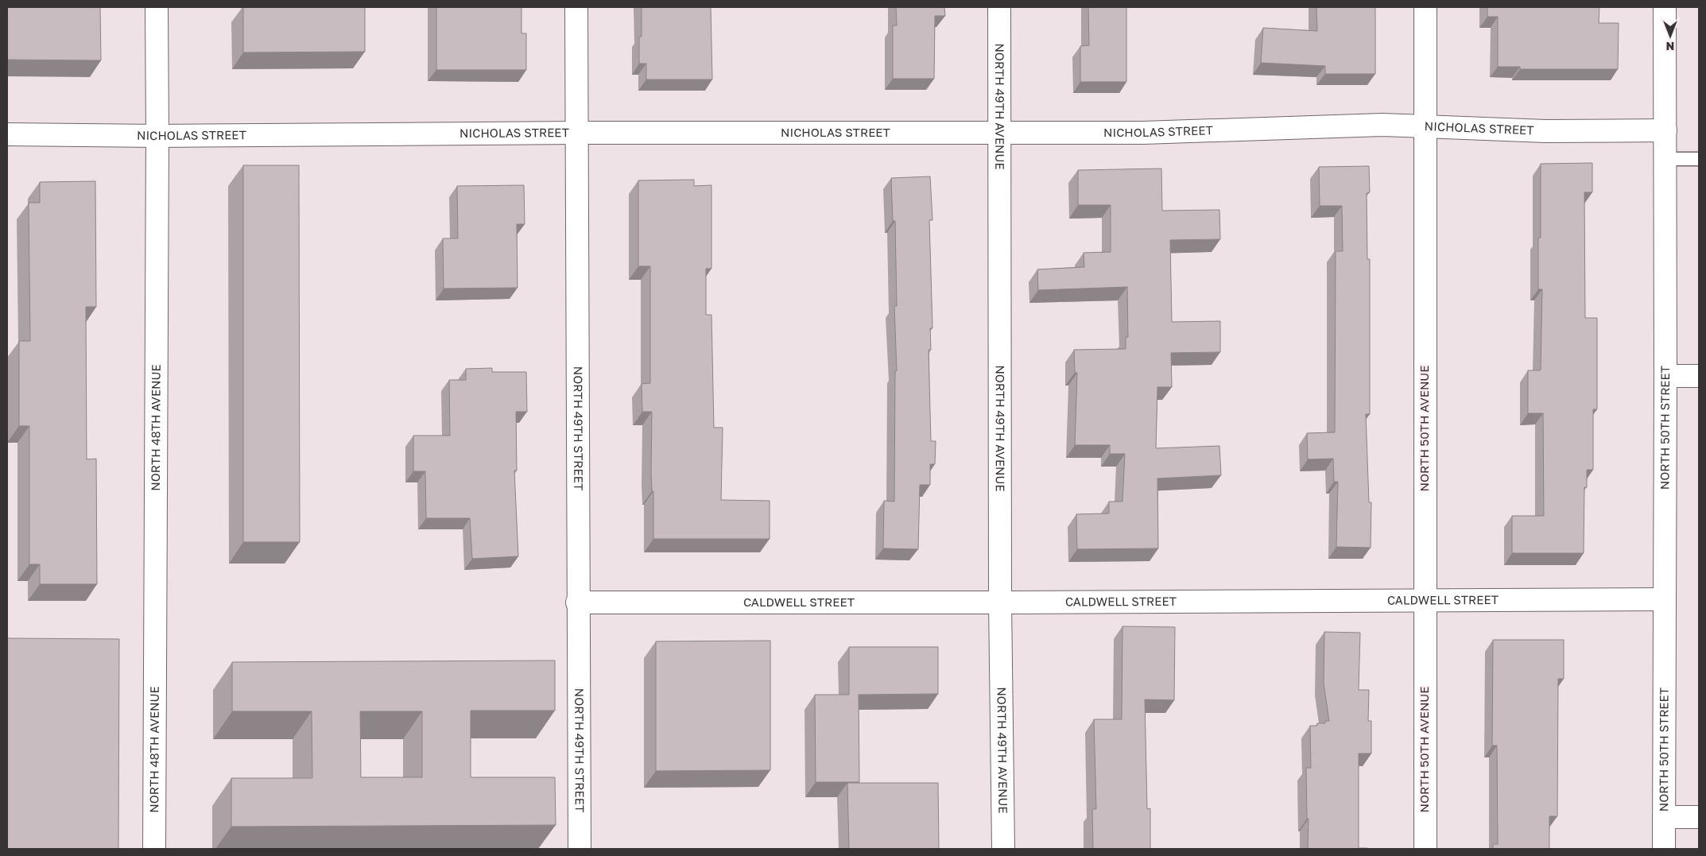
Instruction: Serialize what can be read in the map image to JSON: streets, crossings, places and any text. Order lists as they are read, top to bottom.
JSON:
{
  "streets": {
    "street": [
      "NORTH 49TH AVENUE",
      "NICHOLAS STREET",
      "NORTH 48TH AVENUE",
      "NORTH 49TH STREET",
      "NORTH 50TH AVENUE",
      "NORTH 50TH STREET",
      "CALDWELL STREET"
    ]
  },
  "crossings": [
    ["NORTH 49TH AVENUE", "NICHOLAS STREET"],
    ["NORTH 49TH AVENUE", "CALDWELL STREET"],
    ["NICHOLAS STREET", "NORTH 48TH AVENUE"],
    ["NICHOLAS STREET", "NORTH 49TH STREET"],
    ["NICHOLAS STREET", "NORTH 50TH AVENUE"],
    ["NICHOLAS STREET", "NORTH 50TH STREET"],
    ["NORTH 49TH STREET", "CALDWELL STREET"],
    ["NORTH 50TH AVENUE", "CALDWELL STREET"],
    ["NORTH 50TH STREET", "CALDWELL STREET"]
  ],
  "north": "bottom"
}
